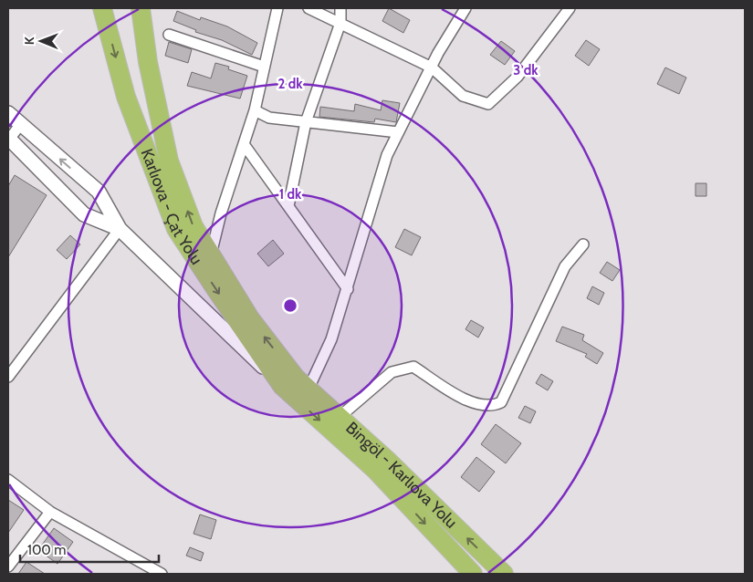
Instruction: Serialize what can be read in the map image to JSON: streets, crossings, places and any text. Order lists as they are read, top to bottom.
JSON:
{
  "streets": {
    "highway": ["Karlıova - Çat Yolu", "Bingöl - Karlıova Yolu"]
  },
  "crossings": [
    ["Karlıova - Çat Yolu", "Bingöl - Karlıova Yolu"]
  ],
  "scale_bar": "100 m",
  "north": "left",
  "rings": ["3 dk", "2 dk", "1 dk"]
}
